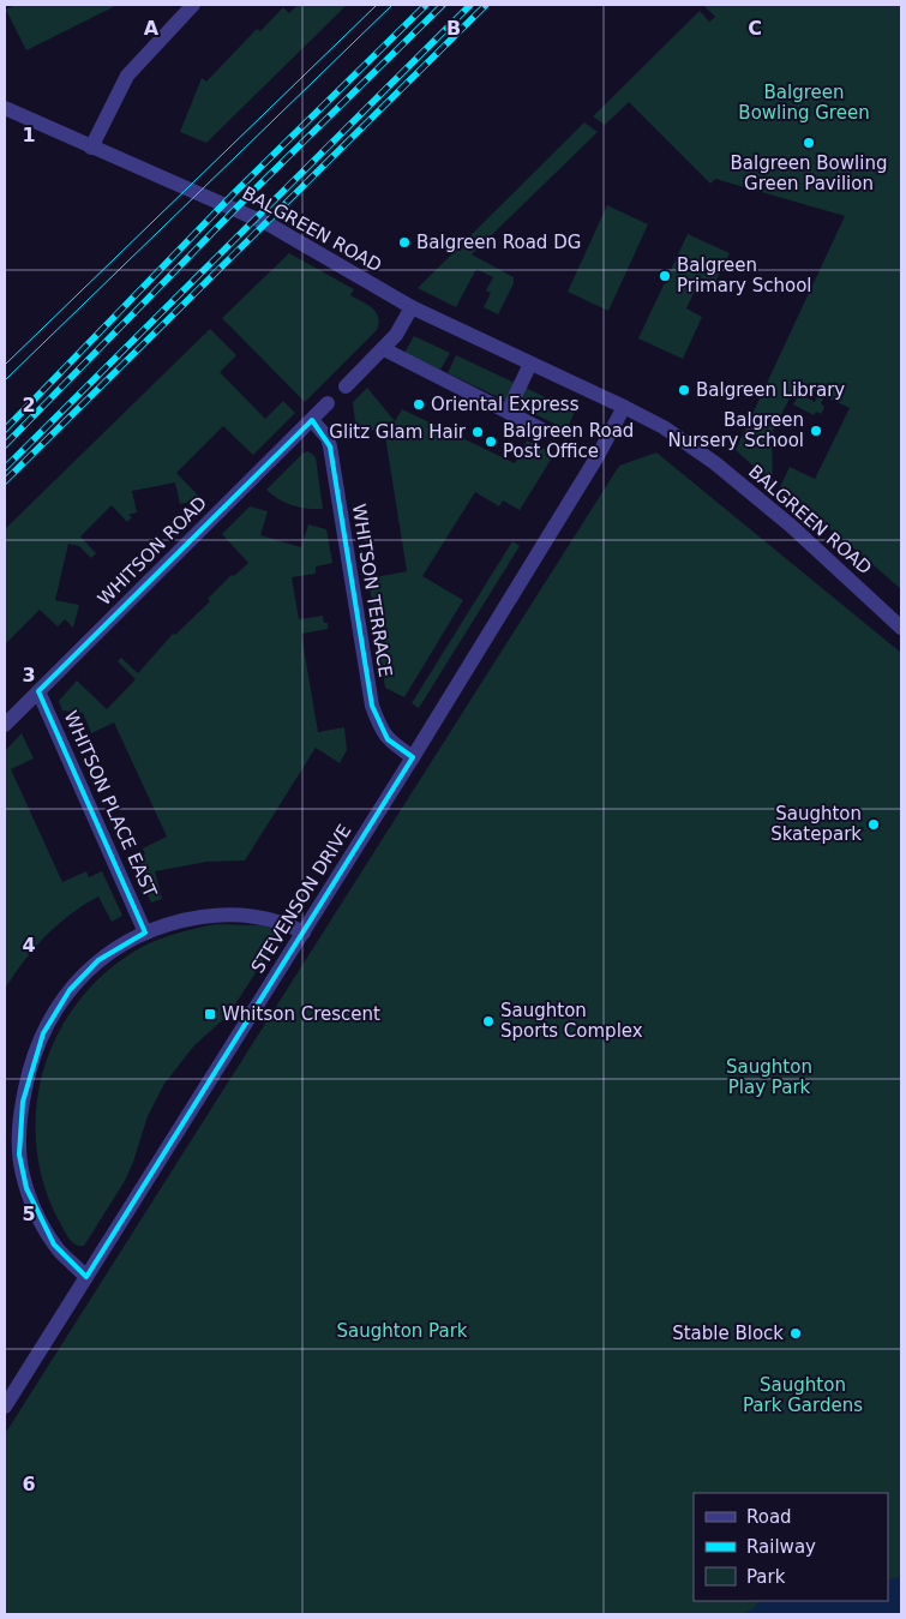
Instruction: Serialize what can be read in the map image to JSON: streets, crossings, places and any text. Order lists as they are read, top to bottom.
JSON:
{
  "streets": {
    "street": [
      "BALGREEN ROAD",
      "WHITSON ROAD",
      "WHITSON TERRACE",
      "WHITSON PLACE EAST",
      "STEVENSON DRIVE"
    ]
  },
  "crossings": [
    ["BALGREEN ROAD", "STEVENSON DRIVE"],
    ["WHITSON ROAD", "WHITSON TERRACE"],
    ["WHITSON ROAD", "WHITSON PLACE EAST"],
    ["WHITSON TERRACE", "STEVENSON DRIVE"]
  ],
  "parks": [
    "Balgreen Bowling Green",
    "Saughton Play Park",
    "Saughton Park",
    "Saughton Park Gardens"
  ],
  "places": {
    "other": [
      "Balgreen Bowling Green Pavilion",
      "Balgreen Road DG",
      "Balgreen Primary School",
      "Balgreen Library",
      "Oriental Express",
      "Balgreen Nursery School",
      "Glitz Glam Hair",
      "Balgreen Road Post Office",
      "Saughton Skatepark",
      "Saughton Sports Complex",
      "Stable Block"
    ],
    "transit": ["Whitson Crescent"]
  },
  "legend": ["Road", "Railway", "Park"],
  "grid": {
    "columns": ["A", "B", "C"],
    "rows": [
      "1",
      "2",
      "3",
      "4",
      "5",
      "6"
    ]
  }
}
